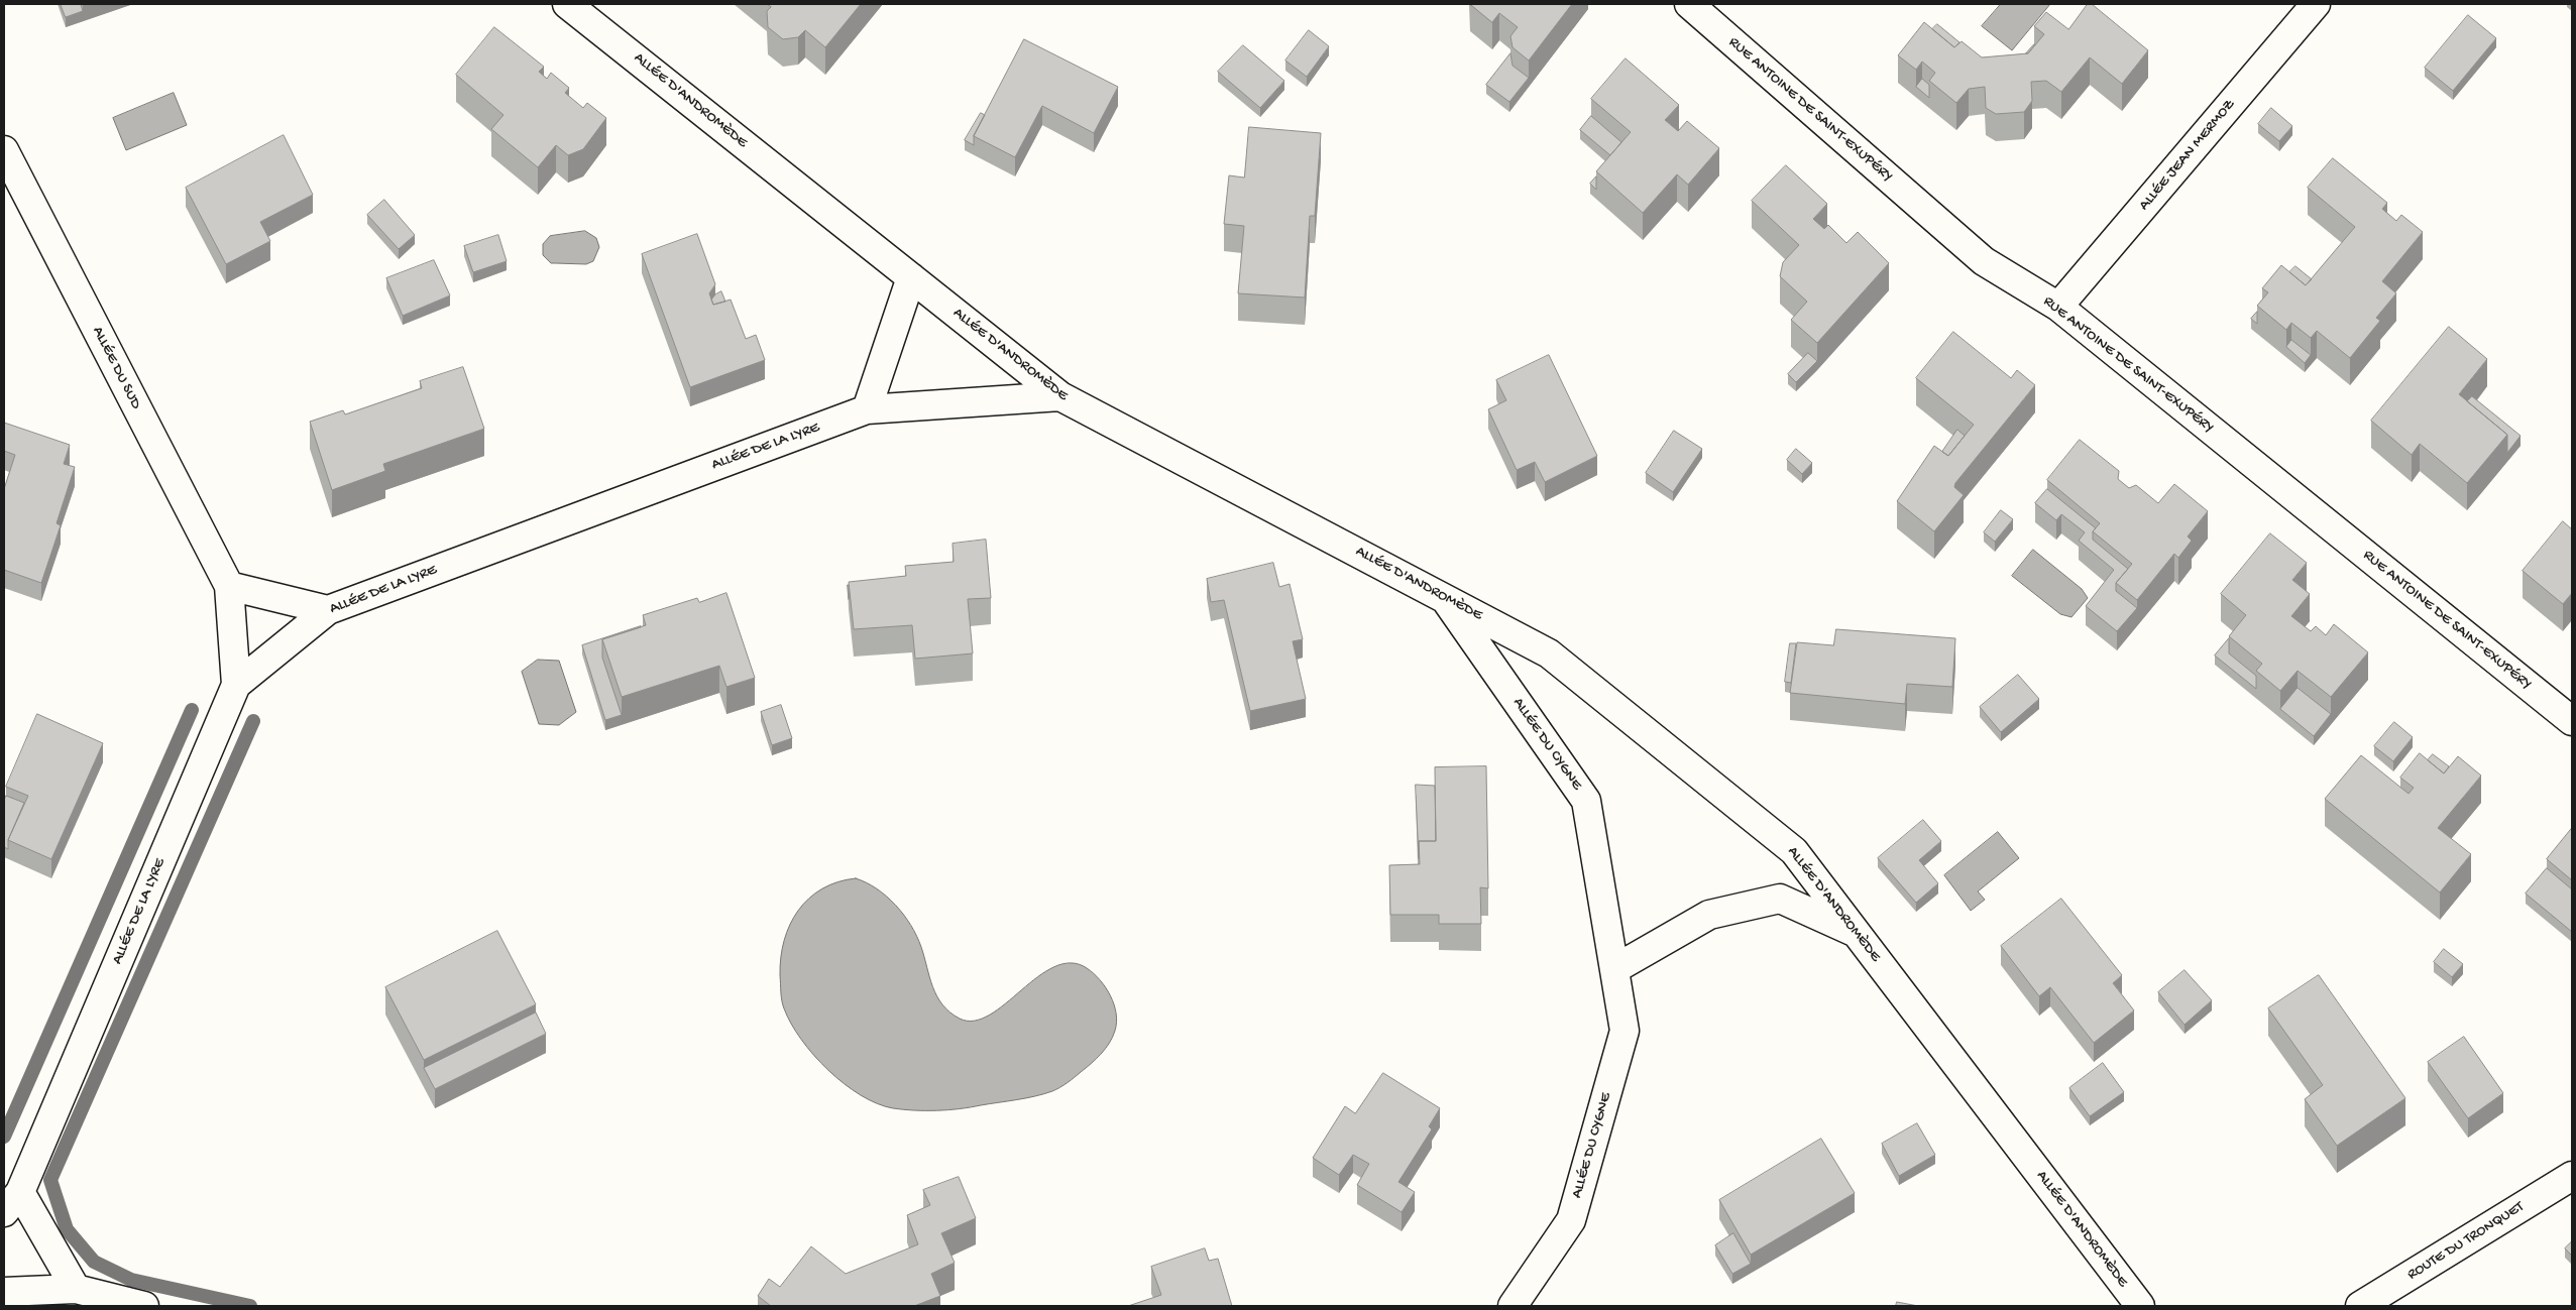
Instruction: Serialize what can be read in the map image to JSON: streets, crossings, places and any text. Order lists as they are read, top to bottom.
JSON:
{
  "streets": {
    "street": [
      "ALLÉE D'ANDROMÈDE",
      "RUE ANTOINE DE SAINT-EXUPÉRY",
      "ALLÉE JEAN MERMOZ",
      "ALLÉE DU SUD",
      "ALLÉE DE LA LYRE",
      "ALLÉE DU CYGNE",
      "ROUTE DU TRONQUET"
    ]
  },
  "crossings": [
    ["ALLÉE D'ANDROMÈDE", "ALLÉE DE LA LYRE"],
    ["ALLÉE D'ANDROMÈDE", "ALLÉE DU CYGNE"],
    ["RUE ANTOINE DE SAINT-EXUPÉRY", "ALLÉE JEAN MERMOZ"],
    ["ALLÉE DU SUD", "ALLÉE DE LA LYRE"]
  ]
}
